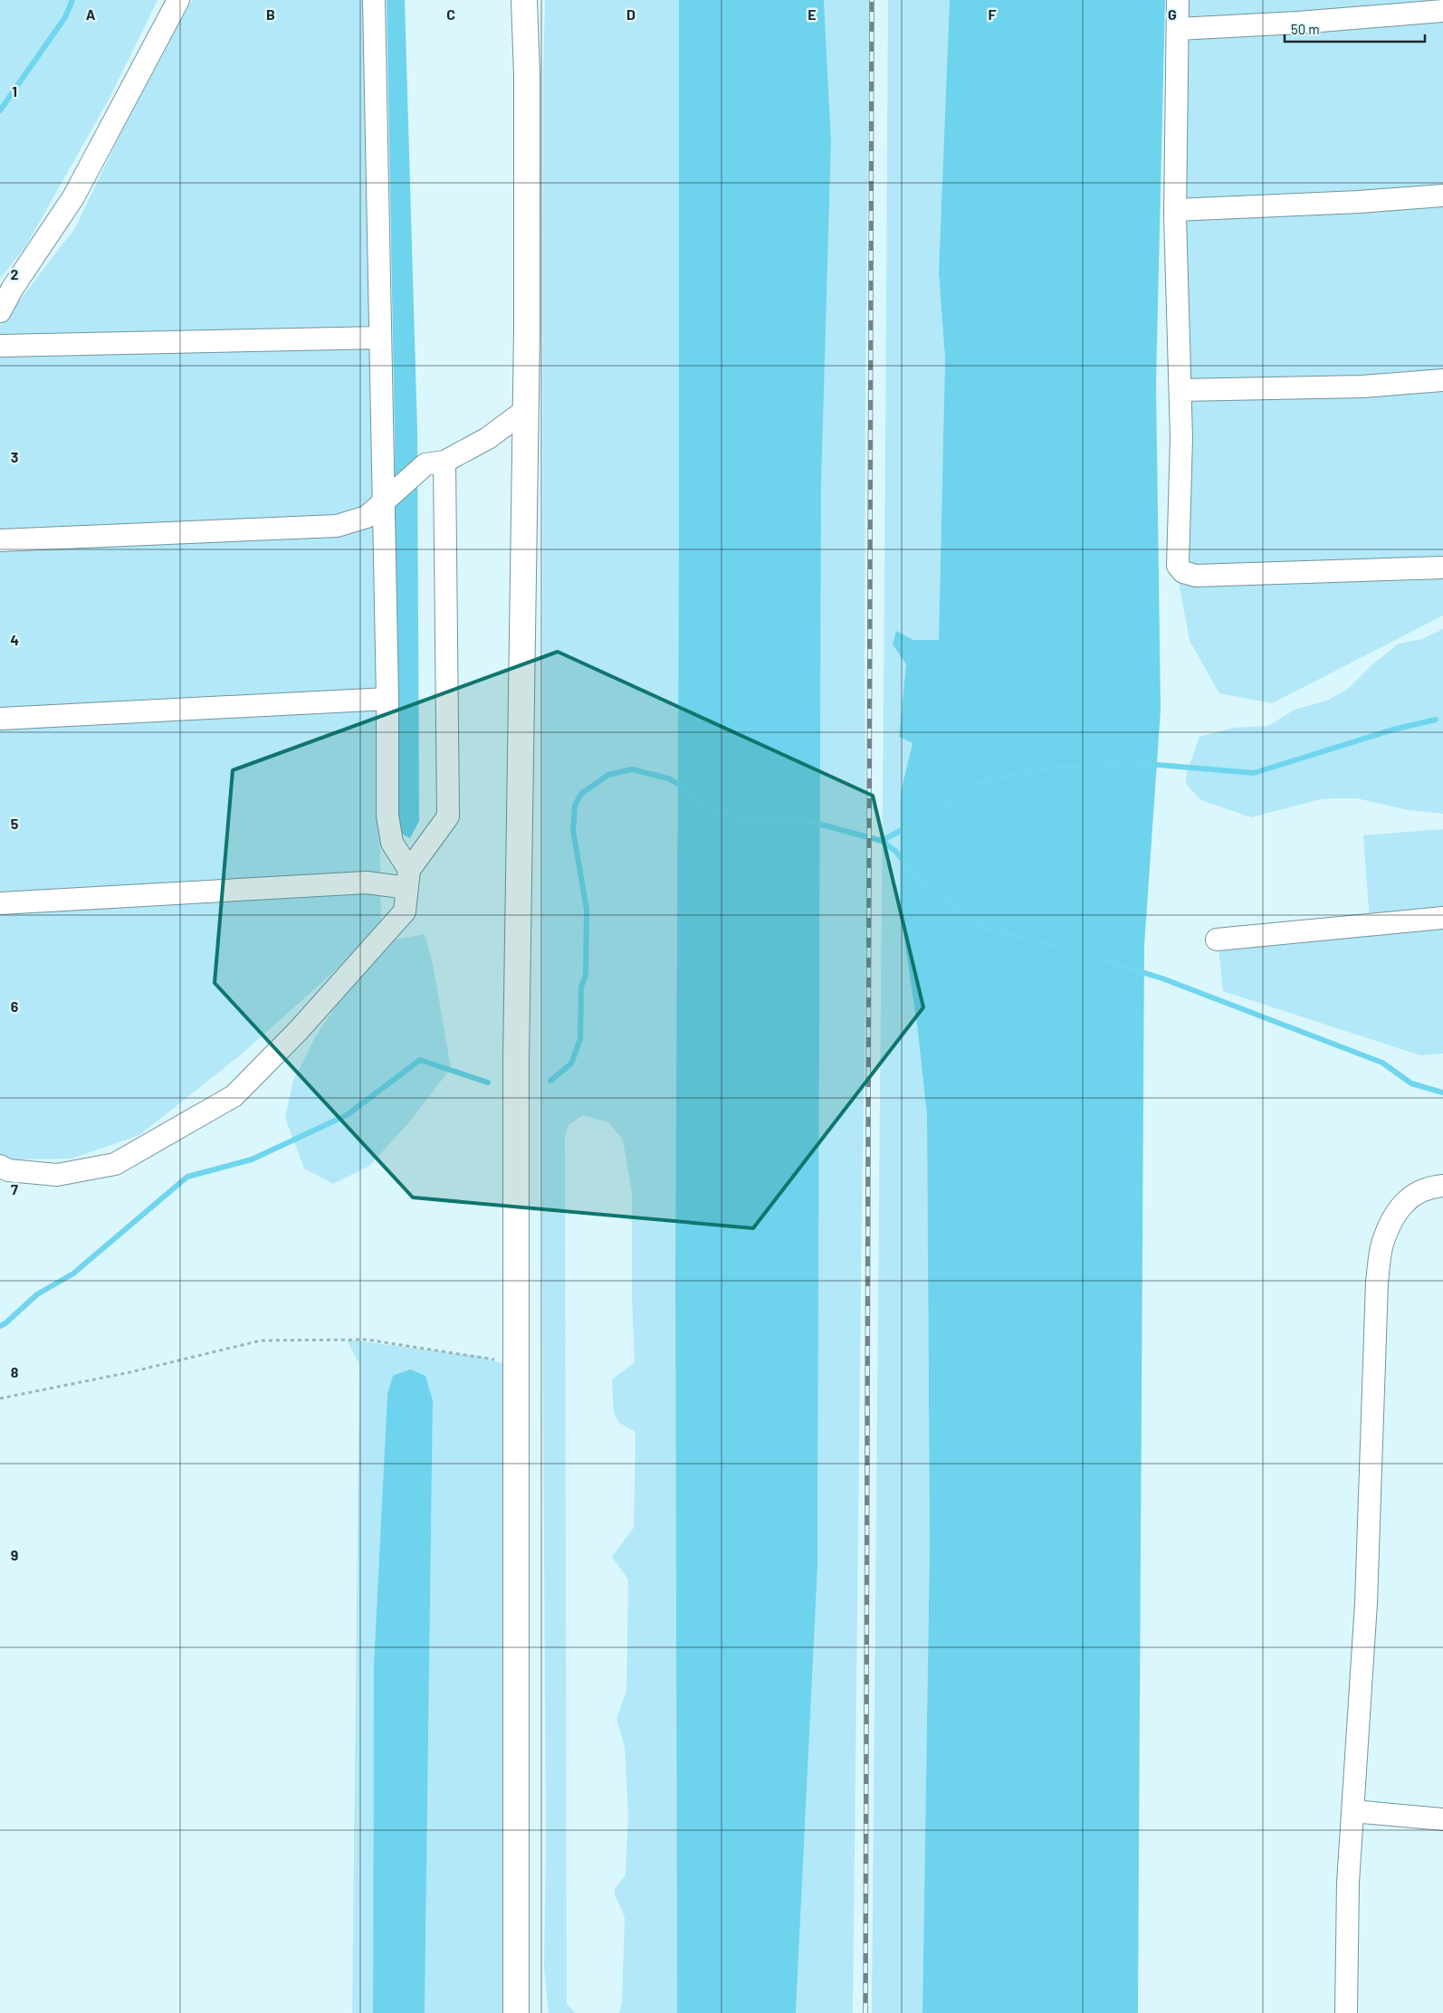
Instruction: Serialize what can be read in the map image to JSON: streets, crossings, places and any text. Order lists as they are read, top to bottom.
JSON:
{
  "scale_bar": "50 m",
  "grid": {
    "columns": [
      "A",
      "B",
      "C",
      "D",
      "E",
      "F",
      "G"
    ],
    "rows": [
      "1",
      "2",
      "3",
      "4",
      "5",
      "6",
      "7",
      "8",
      "9"
    ]
  }
}
